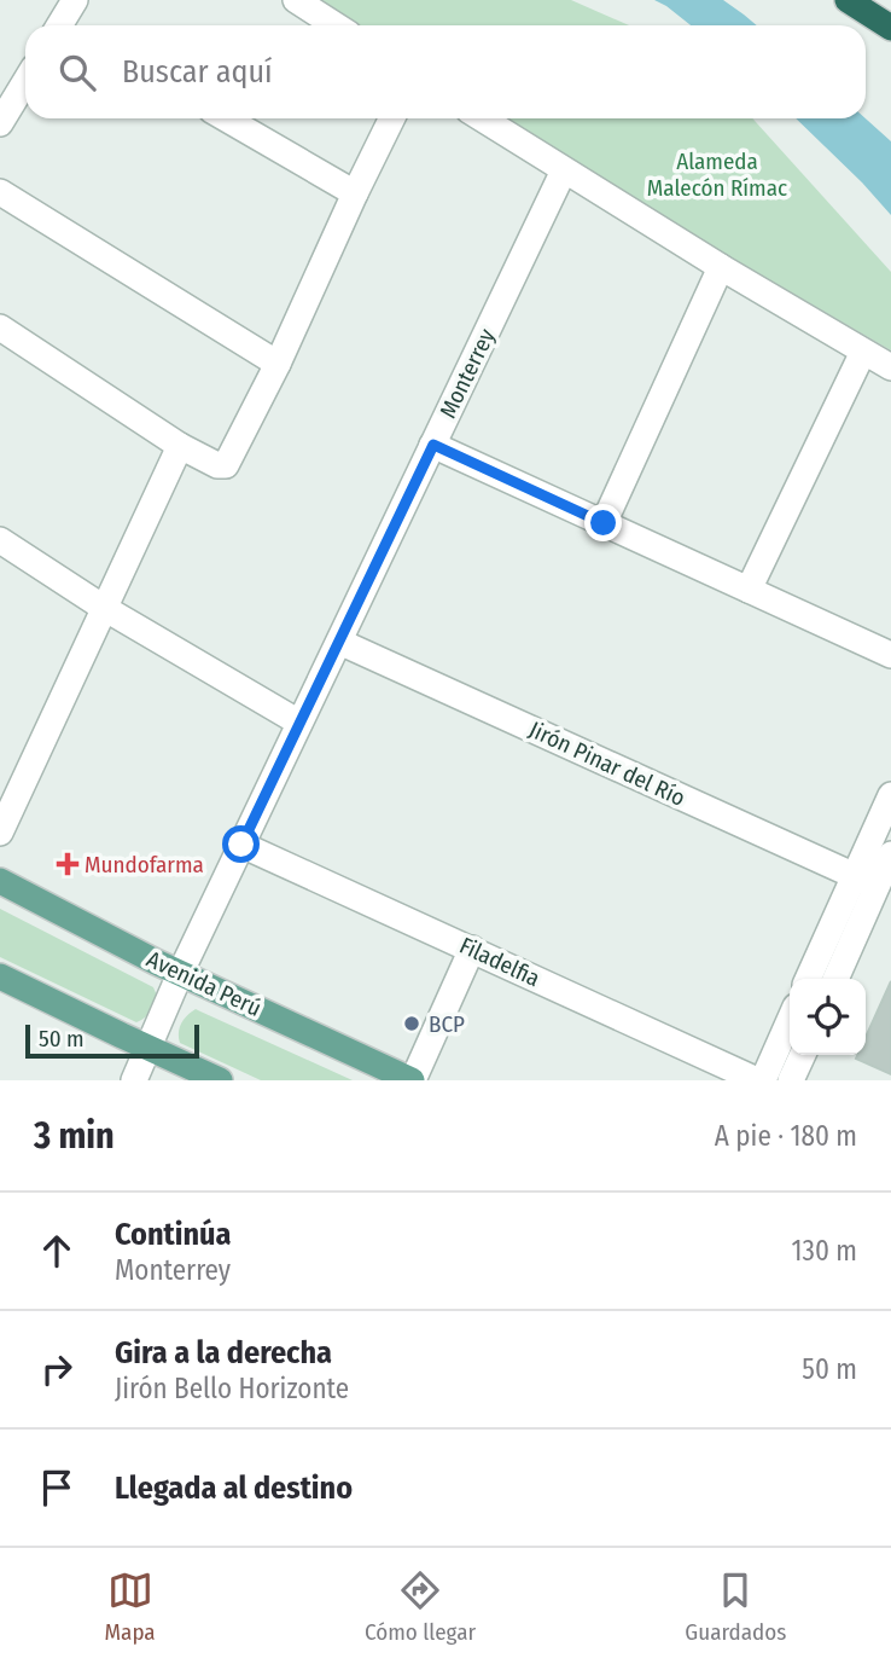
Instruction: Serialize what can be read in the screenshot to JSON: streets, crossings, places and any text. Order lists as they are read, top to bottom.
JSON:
{
  "streets": {
    "main road": ["Avenida Perú"],
    "street": ["Monterrey", "Jirón Pinar del Río", "Filadelfia"]
  },
  "crossings": [
    ["Monterrey", "Jirón Pinar del Río"],
    ["Monterrey", "Filadelfia"],
    ["Monterrey", "Avenida Perú"]
  ],
  "parks": ["Alameda Malecón Rímac"],
  "places": {
    "health": ["Mundofarma"],
    "other": ["BCP"]
  },
  "scale_bar": "50 m",
  "page": {
    "search": "Buscar aquí",
    "scale": "50 m",
    "heading": ["3 min", "A pie · 180 m"],
    "list": [
      ["Continúa", "Monterrey", "130 m"],
      ["Gira a la derecha", "Jirón Bello Horizonte", "50 m"],
      "Llegada al destino"
    ],
    "nav": ["Mapa", "Cómo llegar", "Guardados"]
  }
}
